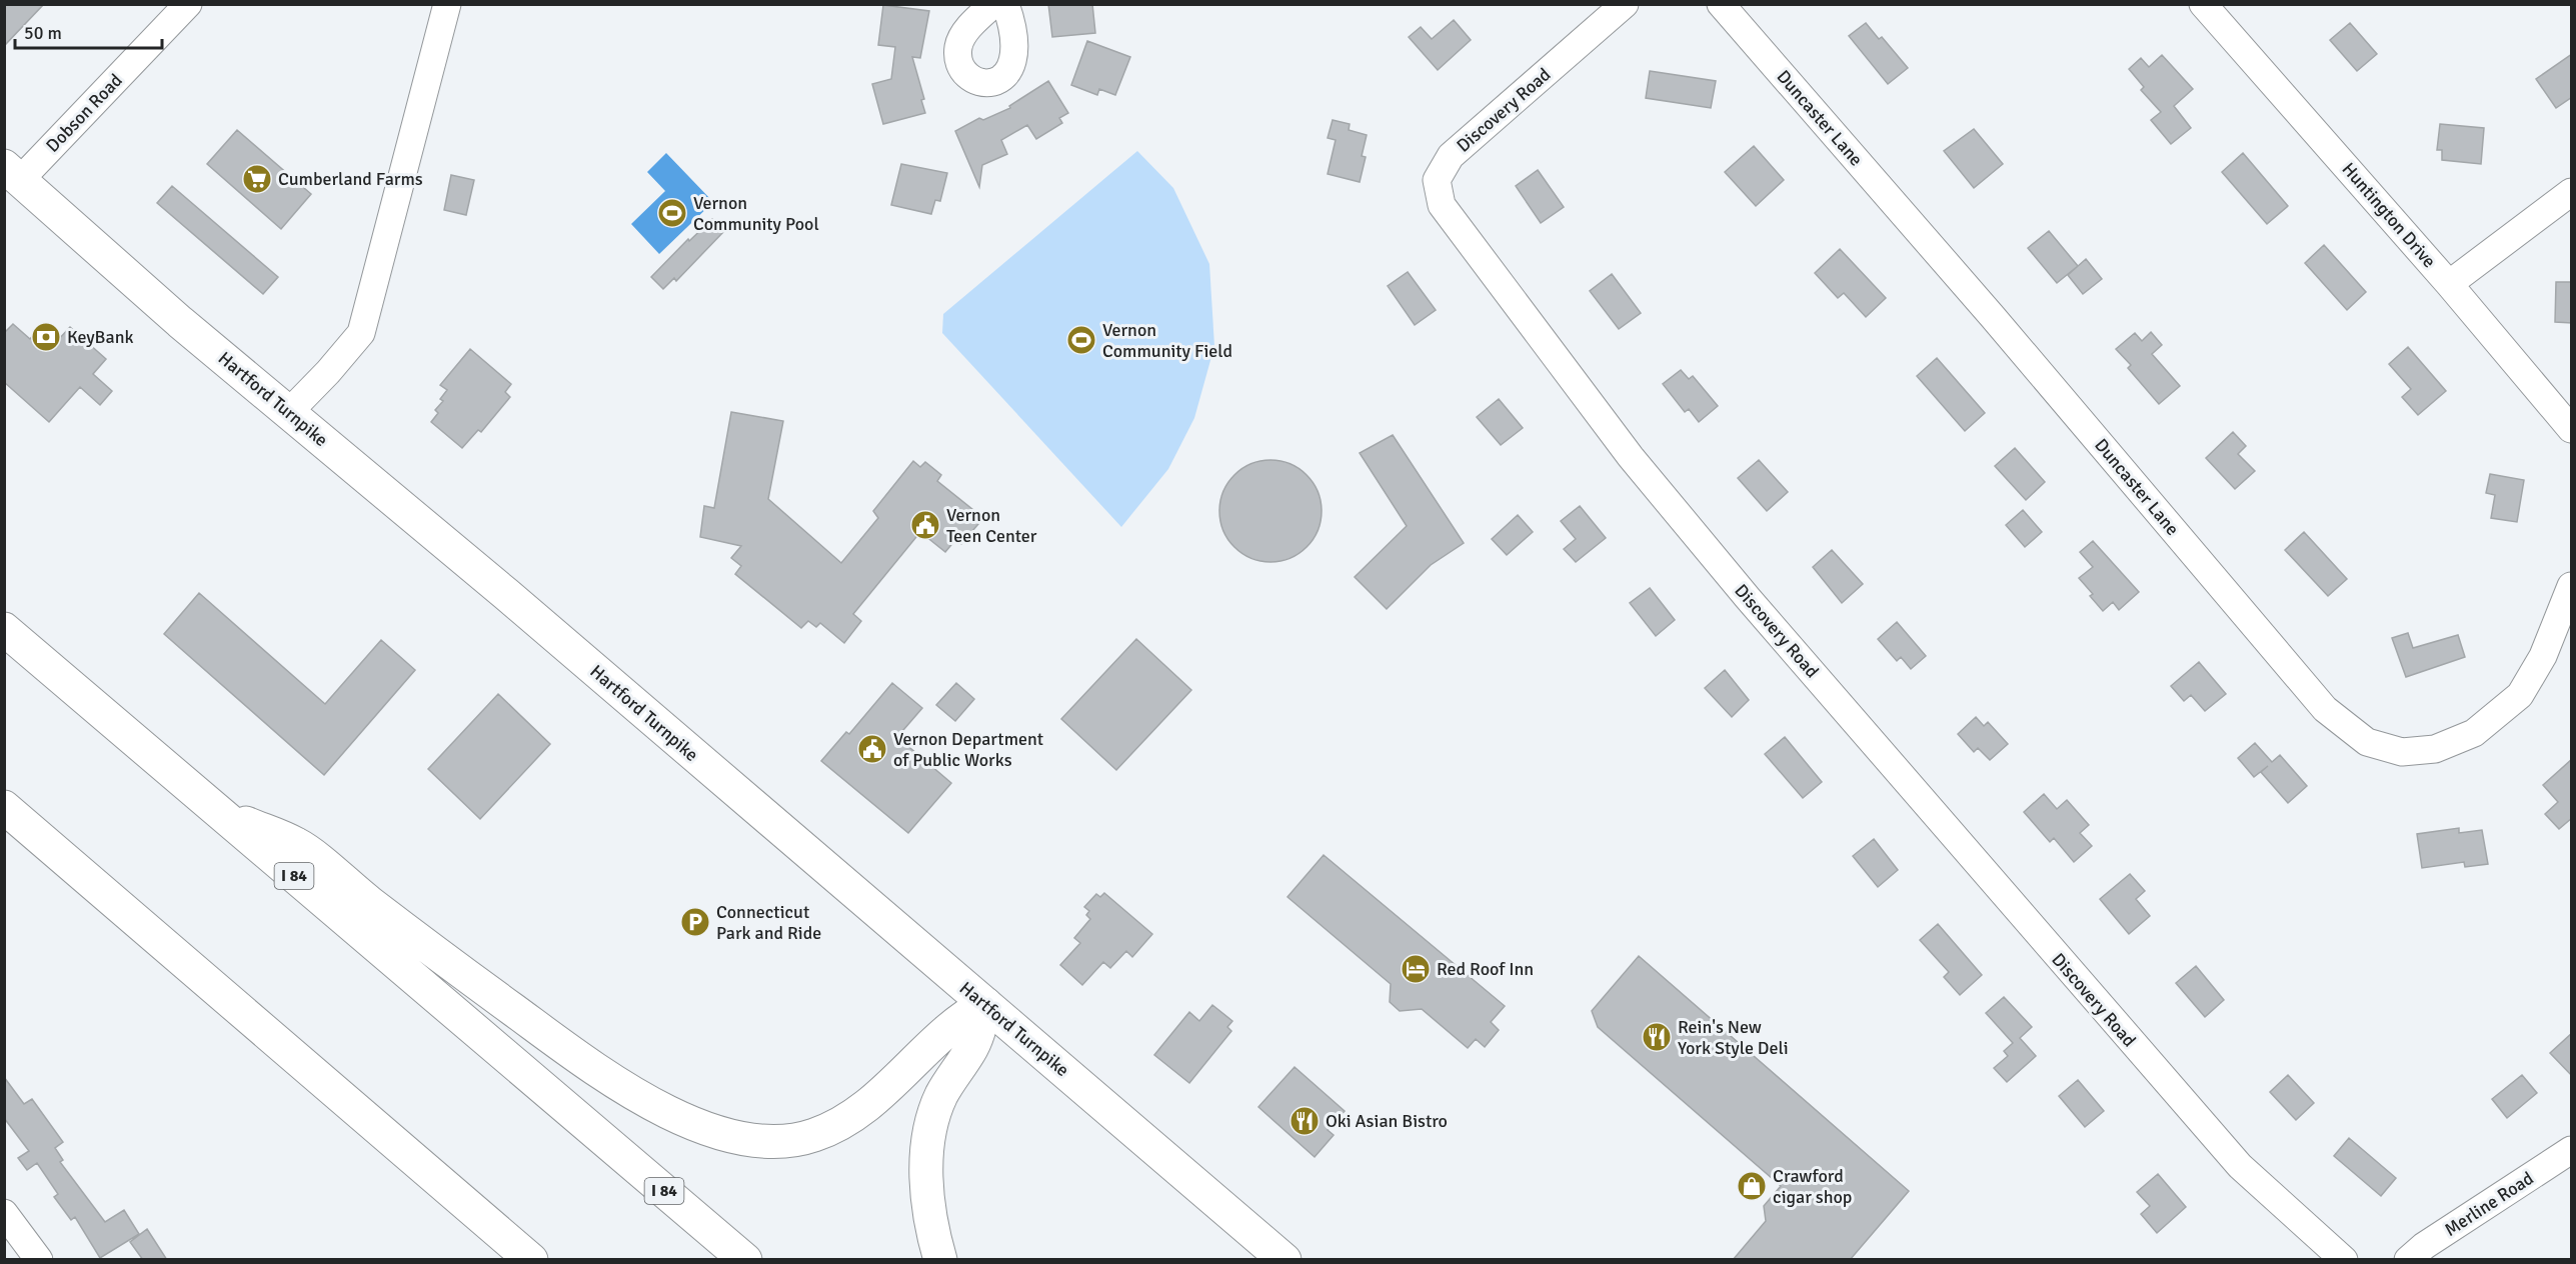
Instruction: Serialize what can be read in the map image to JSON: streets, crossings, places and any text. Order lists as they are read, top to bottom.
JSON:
{
  "streets": {
    "main road": ["Hartford Turnpike", "I 84"],
    "street": [
      "Discovery Road",
      "Dobson Road",
      "Duncaster Lane",
      "Huntington Drive",
      "Merline Road"
    ]
  },
  "crossings": [
    ["Dobson Road", "Hartford Turnpike"]
  ],
  "places": {
    "supermarket": ["Cumberland Farms"],
    "sports": ["Vernon Community Pool", "Vernon Community Field"],
    "bank": ["KeyBank"],
    "public building": ["Vernon Teen Center", "Vernon Department of Public Works"],
    "parking": ["Connecticut Park and Ride"],
    "hotel": ["Red Roof Inn"],
    "restaurant": ["Rein's New York Style Deli", "Oki Asian Bistro"],
    "shop": ["Crawford cigar shop"]
  },
  "scale_bar": "50 m"
}
